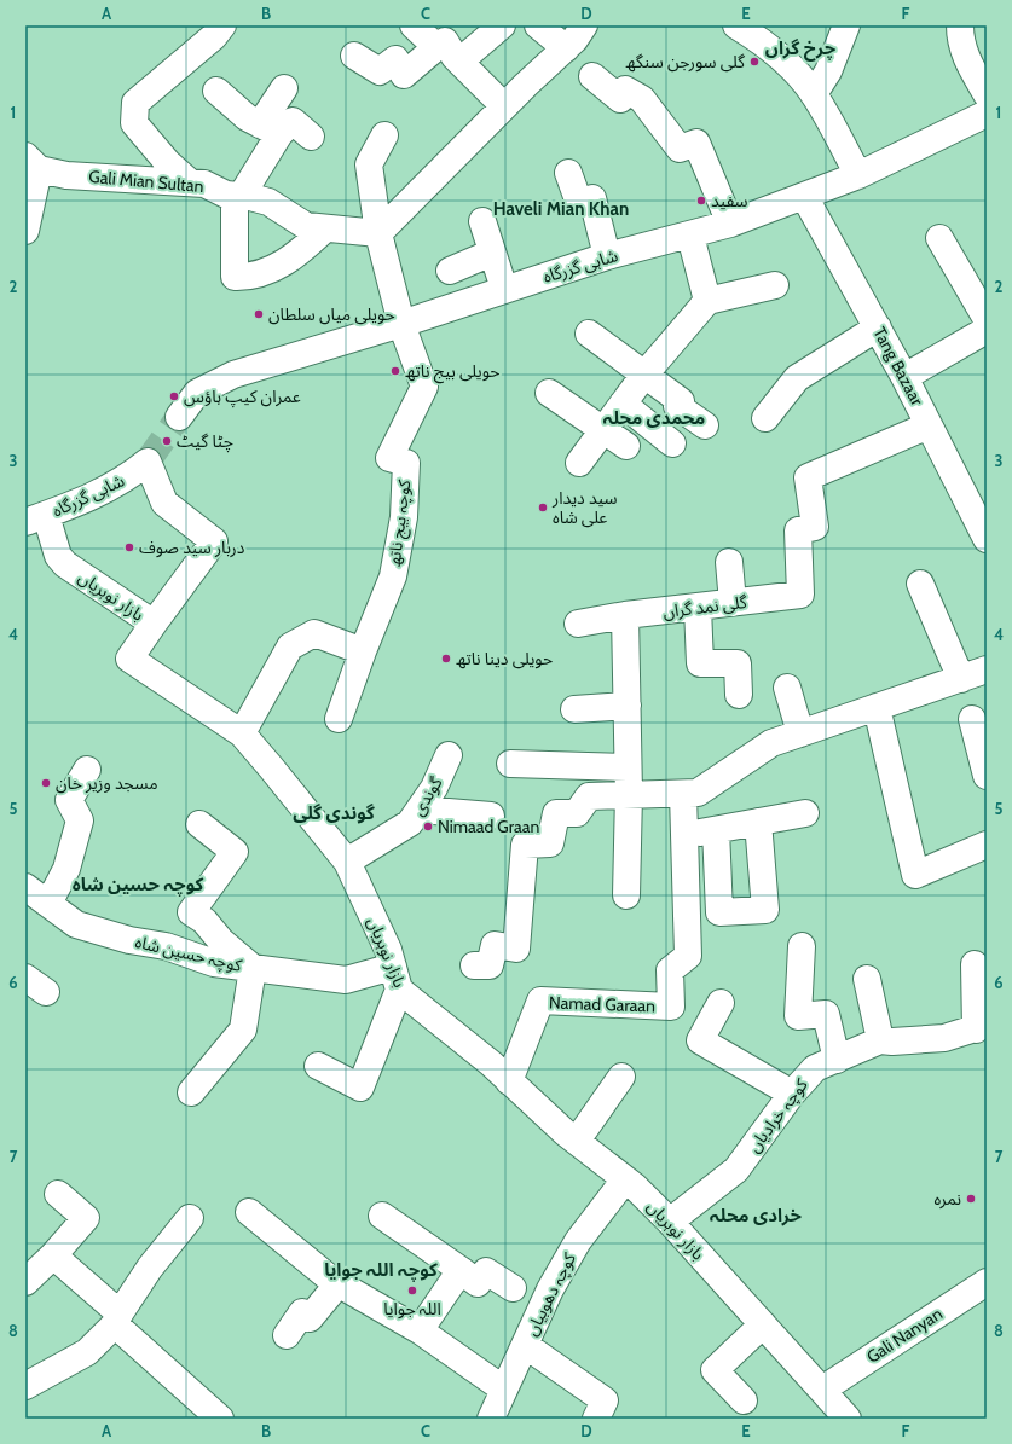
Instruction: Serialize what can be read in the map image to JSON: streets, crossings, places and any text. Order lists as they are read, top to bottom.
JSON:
{
  "streets": {
    "street": [
      "Gali Mian Sultan",
      "شاہی گزرگاہ",
      "Tang Bazaar",
      "کوچہ بیج ناتھ",
      "بازار نوہریاں",
      "گلی نمد گراں",
      "گوندی",
      "کوچہ حسین شاہ",
      "Namad Garaan",
      "کوچہ خرادیاں",
      "کوچہ دھوبیاں",
      "Gali Nanyan"
    ]
  },
  "crossings": [
    ["شاہی گزرگاہ", "Tang Bazaar"],
    ["شاہی گزرگاہ", "کوچہ بیج ناتھ"],
    ["شاہی گزرگاہ", "بازار نوہریاں"],
    ["Tang Bazaar", "گلی نمد گراں"],
    ["بازار نوہریاں", "گوندی"],
    ["بازار نوہریاں", "کوچہ حسین شاہ"],
    ["بازار نوہریاں", "Namad Garaan"],
    ["بازار نوہریاں", "کوچہ خرادیاں"],
    ["بازار نوہریاں", "کوچہ دھوبیاں"],
    ["بازار نوہریاں", "Gali Nanyan"]
  ],
  "districts": [
    "چرخ گراں",
    "Haveli Mian Khan",
    "محمدی محلہ",
    "گوندی گلی",
    "کوچہ حسین شاہ",
    "خرادی محلہ",
    "کوچہ اللہ جوایا"
  ],
  "places": [
    "گلی سورجن سنگھ",
    "سفید",
    "حویلی میاں سلطان",
    "حویلی بیج ناتھ",
    "عمران کیپ ہاؤس",
    "چٹا گیٹ",
    "سید دیدار علی شاہ",
    "دربار سید صوف",
    "حویلی دینا ناتھ",
    "مسجد وزیر خان",
    "Nimaad Graan",
    "نمرہ",
    "اللہ جوایا"
  ],
  "grid": {
    "columns": [
      "A",
      "B",
      "C",
      "D",
      "E",
      "F"
    ],
    "rows": [
      "1",
      "2",
      "3",
      "4",
      "5",
      "6",
      "7",
      "8"
    ]
  }
}
